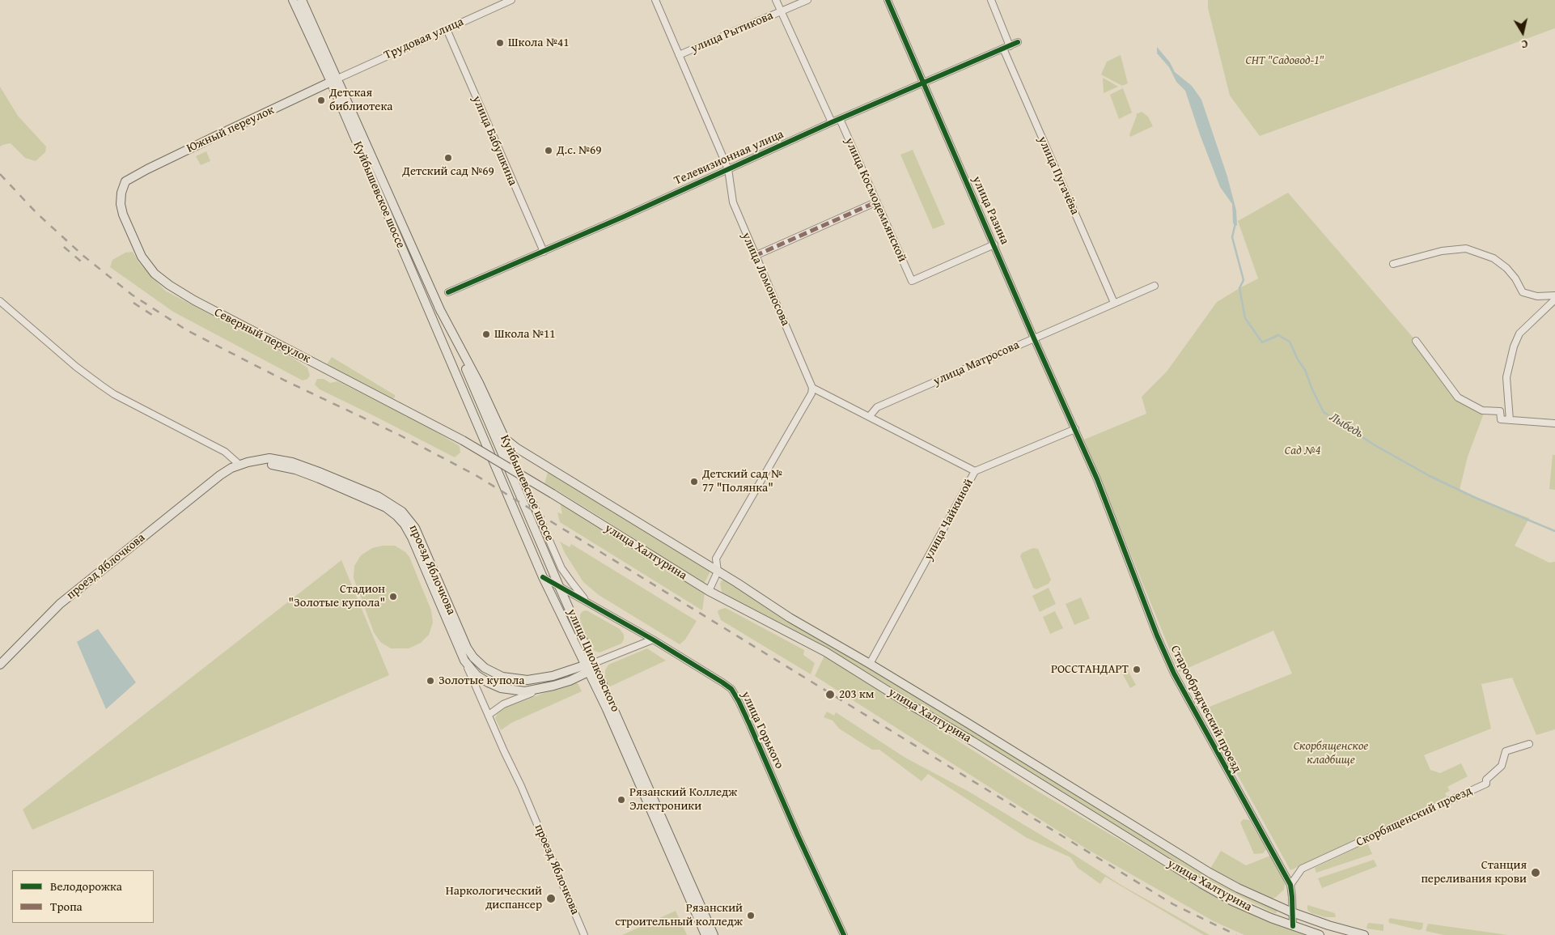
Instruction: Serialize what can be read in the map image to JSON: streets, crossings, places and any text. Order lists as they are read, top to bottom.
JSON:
{
  "streets": {
    "main road": [
      "Южный переулок",
      "Куйбышевское шоссе",
      "Северный переулок",
      "улица Халтурина",
      "проезд Яблочкова",
      "улица Циолковского"
    ],
    "street": [
      "улица Рытикова",
      "Трудовая улица",
      "улица Бабушкина",
      "Телевизионная улица",
      "улица Пугачёва",
      "улица Космодемьянской",
      "улица Разина",
      "улица Ломоносова",
      "улица Матросова",
      "улица Чайкиной",
      "Старообрядческий проезд",
      "улица Горького",
      "Скорбященский проезд"
    ]
  },
  "crossings": [
    ["улица Рытикова", "улица Ломоносова"],
    ["Трудовая улица", "Южный переулок"],
    ["Трудовая улица", "улица Бабушкина"],
    ["Трудовая улица", "Куйбышевское шоссе"],
    ["Южный переулок", "Куйбышевское шоссе"],
    ["Южный переулок", "Северный переулок"],
    ["улица Бабушкина", "Телевизионная улица"],
    ["Телевизионная улица", "улица Пугачёва"],
    ["Телевизионная улица", "улица Космодемьянской"],
    ["Телевизионная улица", "улица Разина"],
    ["Телевизионная улица", "улица Ломоносова"],
    ["улица Пугачёва", "улица Матросова"],
    ["Куйбышевское шоссе", "улица Халтурина"],
    ["Куйбышевское шоссе", "улица Циолковского"],
    ["Куйбышевское шоссе", "улица Горького"],
    ["улица Космодемьянской", "улица Разина"],
    ["улица Разина", "улица Матросова"],
    ["улица Разина", "улица Чайкиной"],
    ["улица Разина", "Старообрядческий проезд"],
    ["Северный переулок", "улица Халтурина"],
    ["улица Чайкиной", "улица Халтурина"],
    ["улица Чайкиной", "Старообрядческий проезд"],
    ["улица Халтурина", "Старообрядческий проезд"],
    ["проезд Яблочкова", "улица Циолковского"],
    ["улица Циолковского", "улица Горького"],
    ["Старообрядческий проезд", "Скорбященский проезд"]
  ],
  "water": ["Лыбедь"],
  "parks": ["СНТ \"Садовод-1\"", "Сад №4", "Скорбященское кладбище"],
  "places": [
    "Школа №41",
    "Детская библиотека",
    "Д.с. №69",
    "Детский сад №69",
    "Школа №11",
    "Детский сад № 77 \"Полянка\"",
    "Стадион \"Золотые купола\"",
    "РОССТАНДАРТ",
    "Золотые купола",
    "203 км",
    "Рязанский Колледж Электроники",
    "Станция переливания крови",
    "Наркологический диспансер",
    "Рязанский строительный колледж"
  ],
  "legend": ["Велодорожка", "Тропа"],
  "north": "bottom"
}
